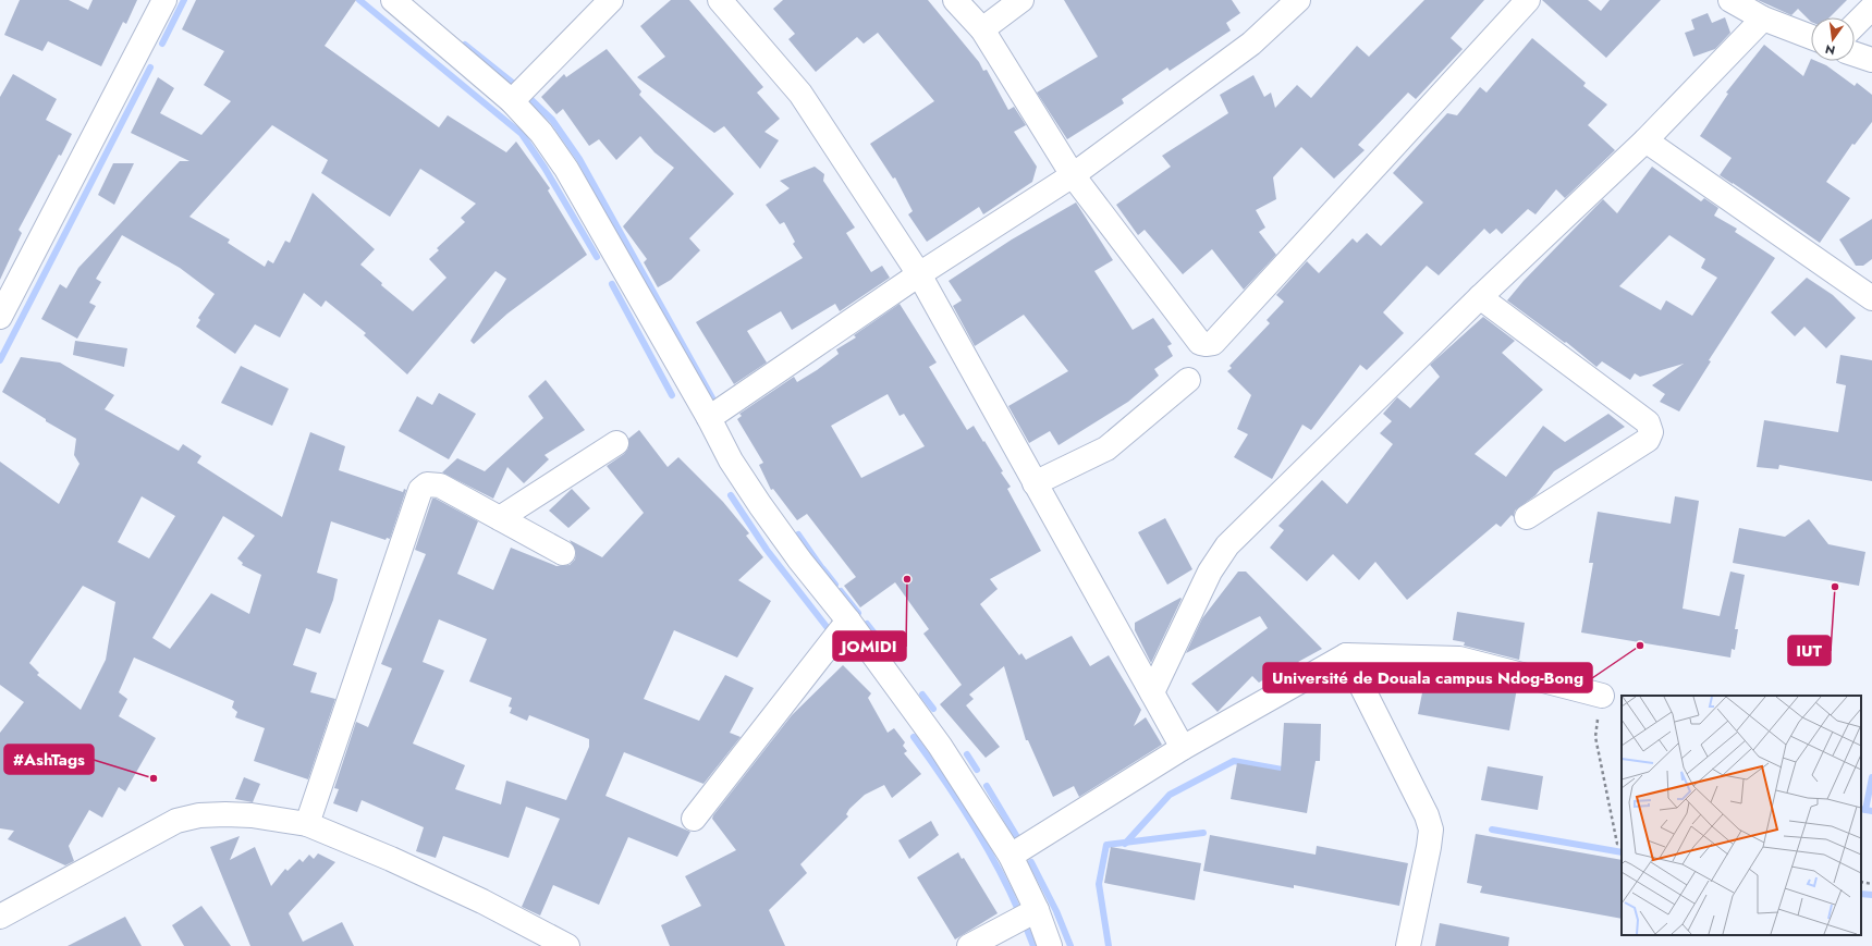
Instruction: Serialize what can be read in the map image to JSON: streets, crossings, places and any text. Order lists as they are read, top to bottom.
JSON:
{
  "places": [
    "JOMIDI",
    "IUT",
    "Université de Douala campus Ndog-Bong",
    "#AshTags"
  ],
  "north": "bottom"
}
